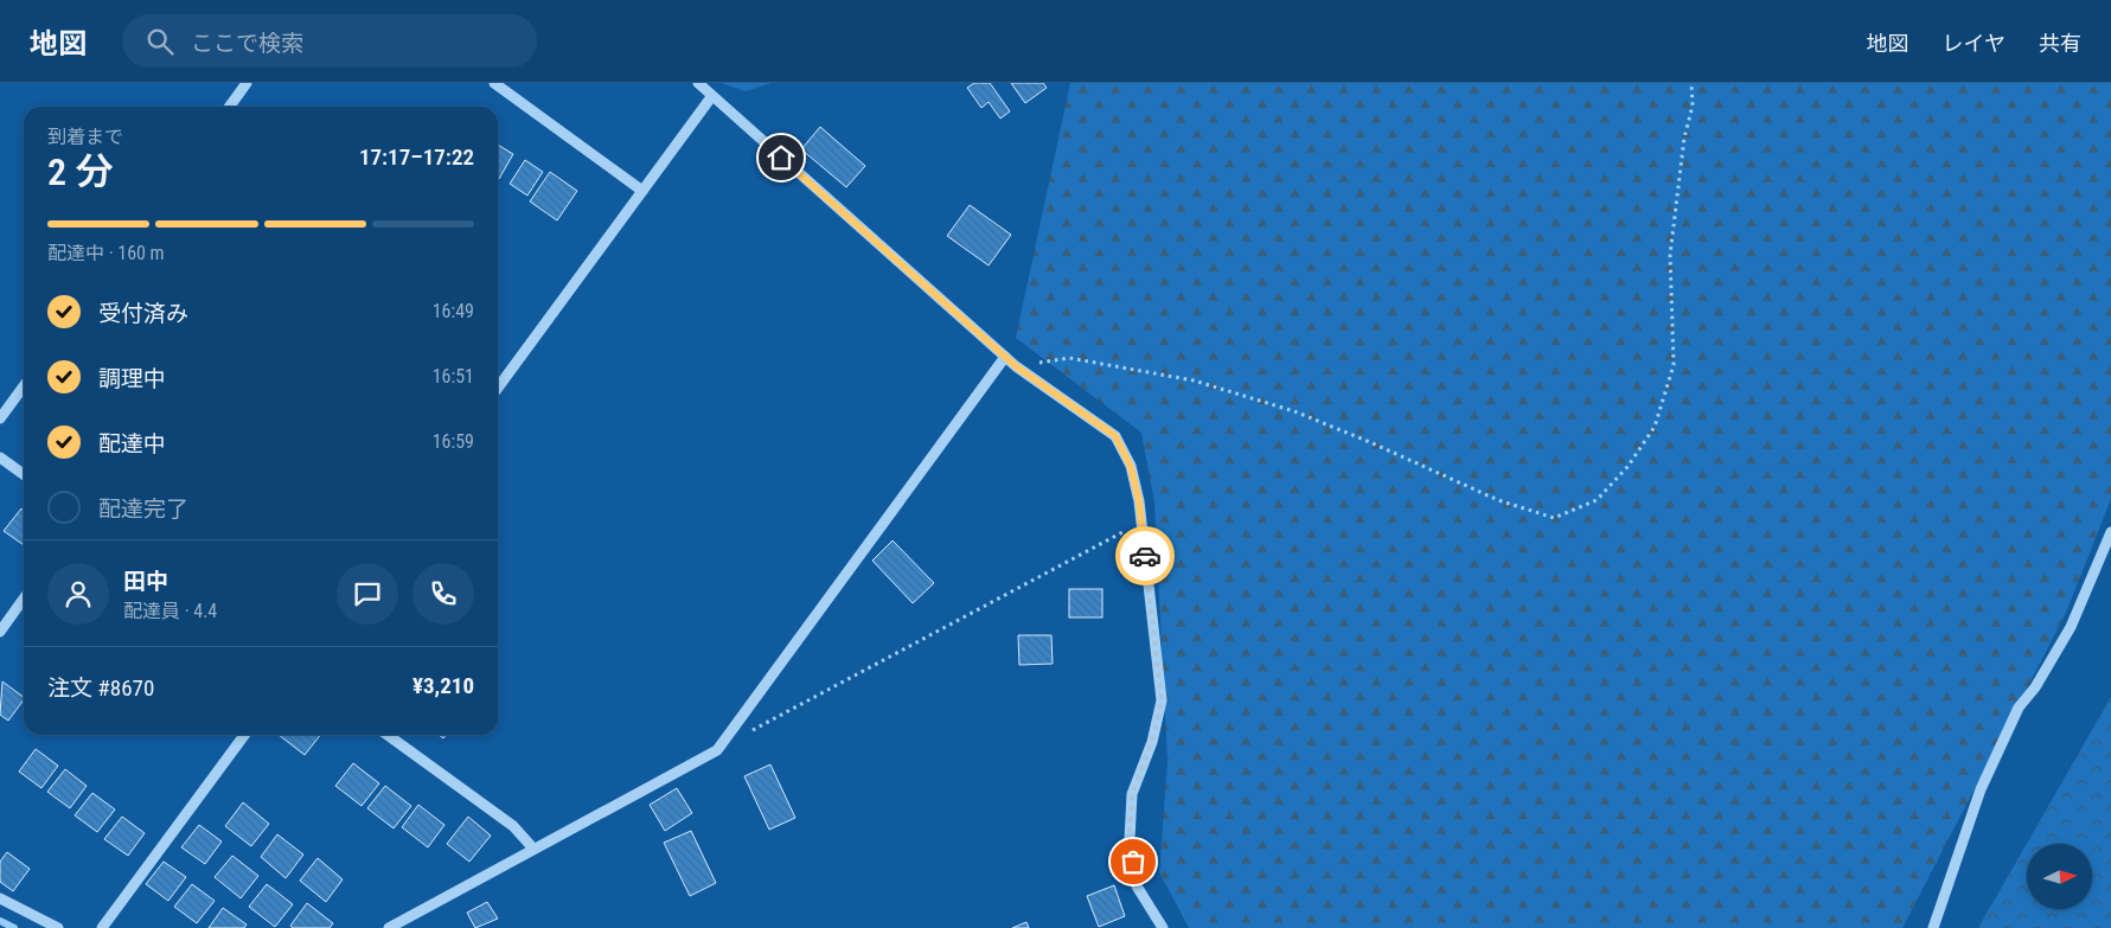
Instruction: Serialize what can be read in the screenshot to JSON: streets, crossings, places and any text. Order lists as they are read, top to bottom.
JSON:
{
  "north": "right",
  "page": {
    "header": "地図",
    "search": "ここで検索",
    "nav": ["地図", "レイヤ", "共有"],
    "heading": ["2 分", "到着まで", "17:17–17:22"],
    "panel": [
      "田中",
      "配達員 · 4.4",
      "注文 #8670",
      "¥3,210"
    ],
    "bar": "配達中 · 160 m",
    "list": [
      ["受付済み", "16:49"],
      ["調理中", "16:51"],
      ["配達中", "16:59"],
      "配達完了"
    ]
  }
}
